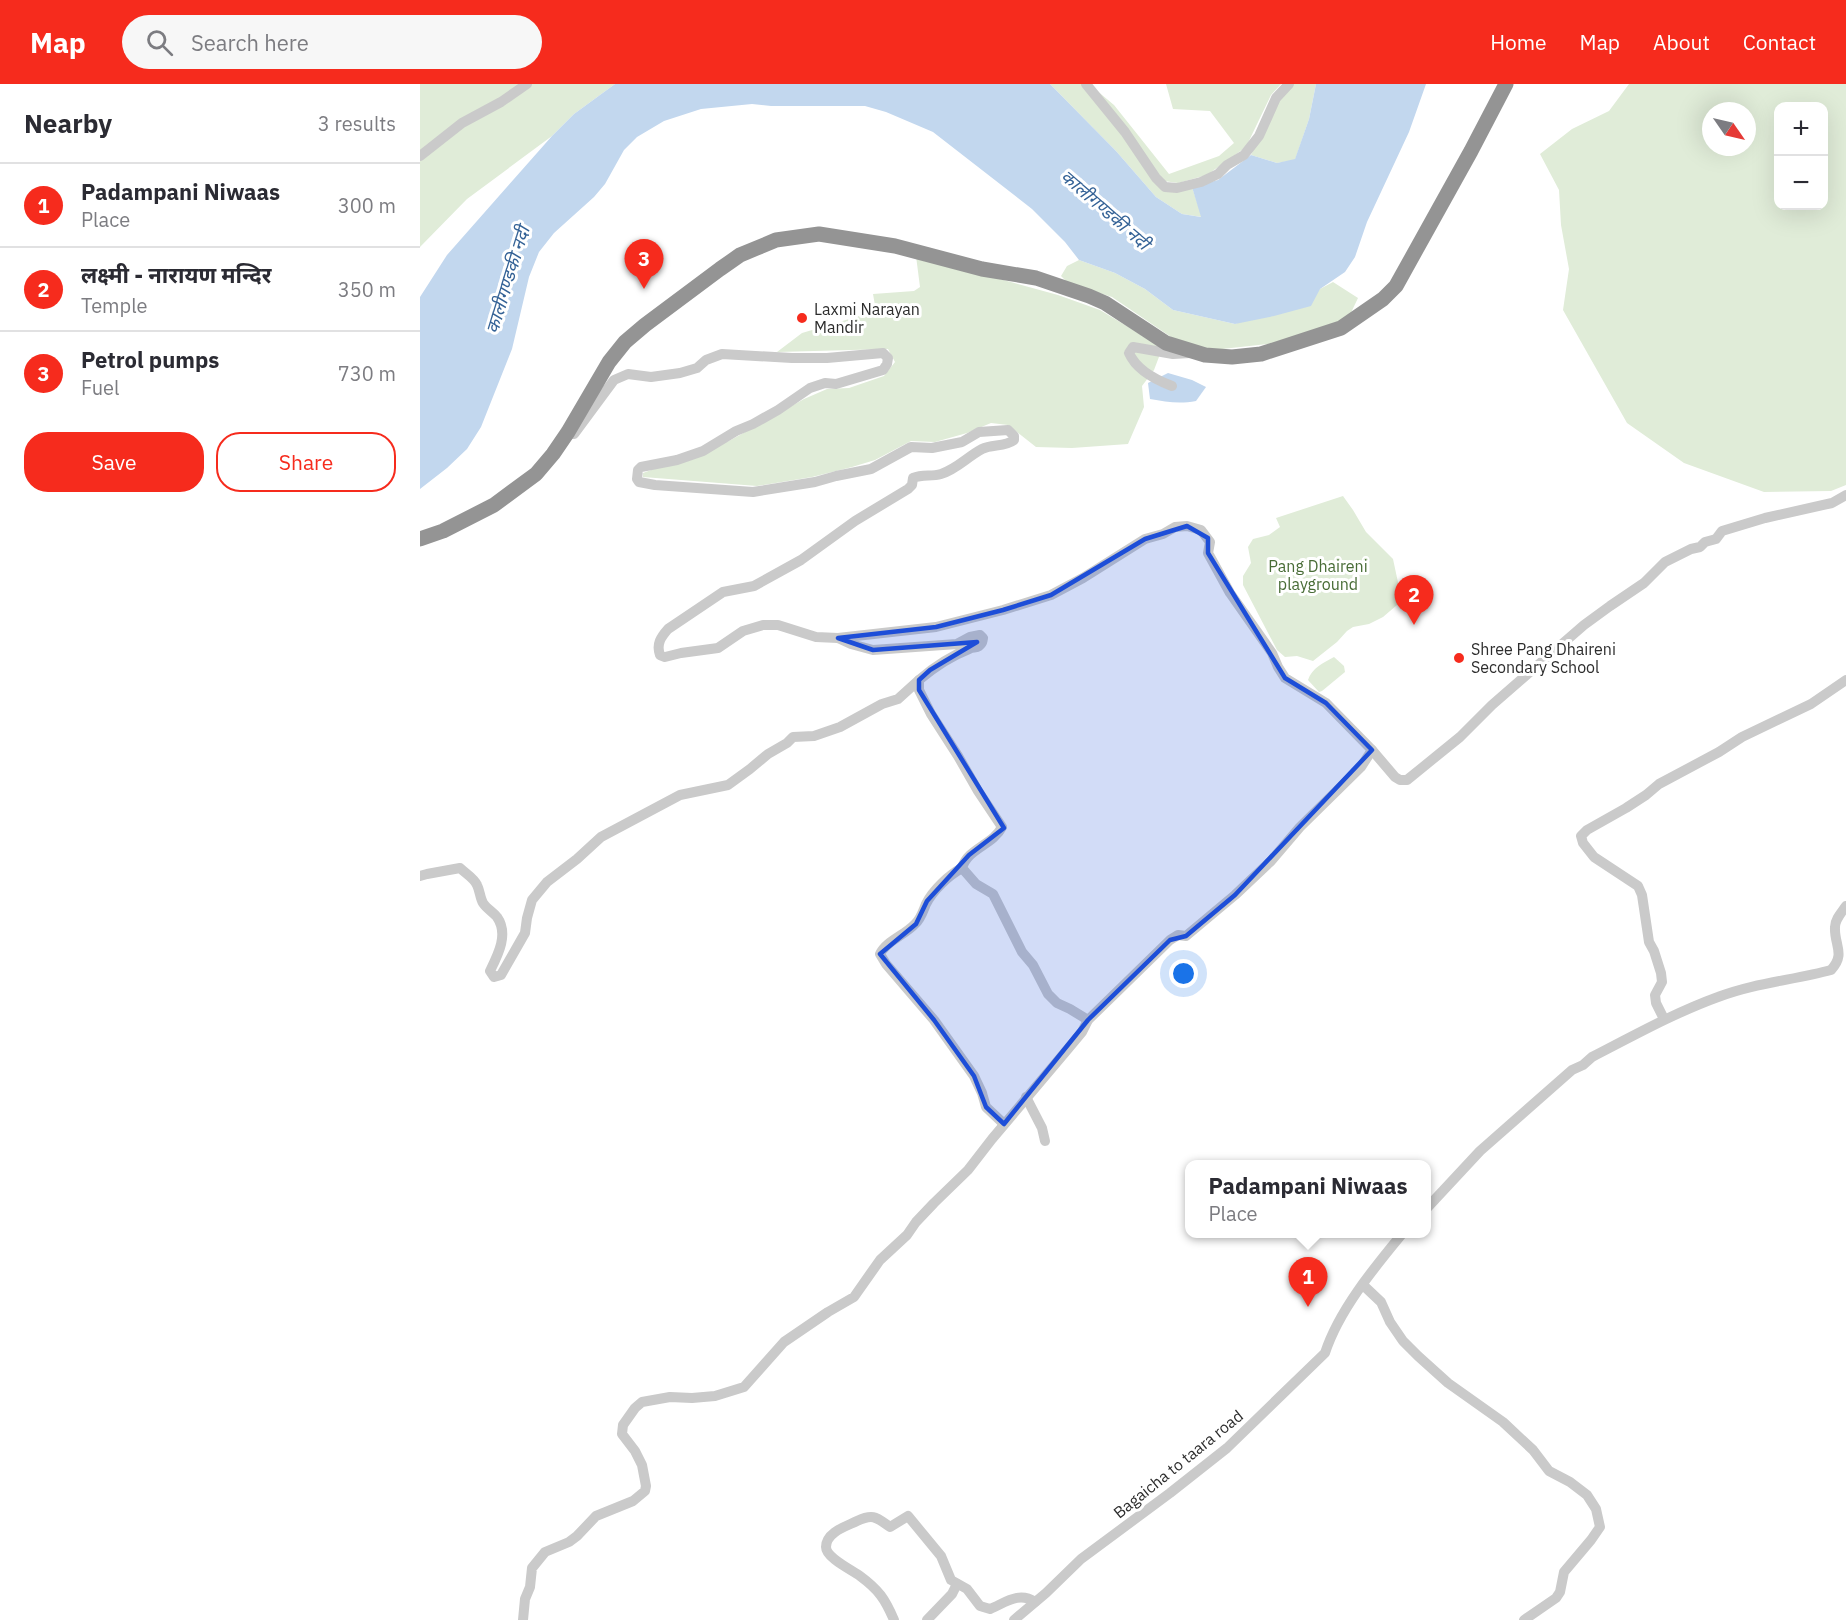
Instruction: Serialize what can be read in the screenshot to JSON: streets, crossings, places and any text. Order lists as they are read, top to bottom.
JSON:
{
  "streets": {
    "street": ["Bagaicha to taara road"]
  },
  "water": ["कालीगण्डकी नदी"],
  "parks": ["Pang Dhaireni playground"],
  "places": ["Laxmi Narayan Mandir", "Shree Pang Dhaireni Secondary School"],
  "north": "bottom right",
  "page": {
    "header": "Map",
    "search": "Search here",
    "nav": [
      "Home",
      "Map",
      "About",
      "Contact"
    ],
    "heading": ["Nearby", "3 results"],
    "map_buttons": ["+", "−"],
    "list": [
      {
        "mark": "1",
        "name": "Padampani Niwaas",
        "note": "Place",
        "value": "300 m"
      },
      {
        "mark": "2",
        "name": "लक्ष्मी - नारायण मन्दिर",
        "note": "Temple",
        "value": "350 m"
      },
      {
        "mark": "3",
        "name": "Petrol pumps",
        "note": "Fuel",
        "value": "730 m"
      }
    ],
    "pins": ["3", "2", "1"],
    "buttons": ["Save", "Share"],
    "popup": ["Padampani Niwaas", "Place"]
  }
}
